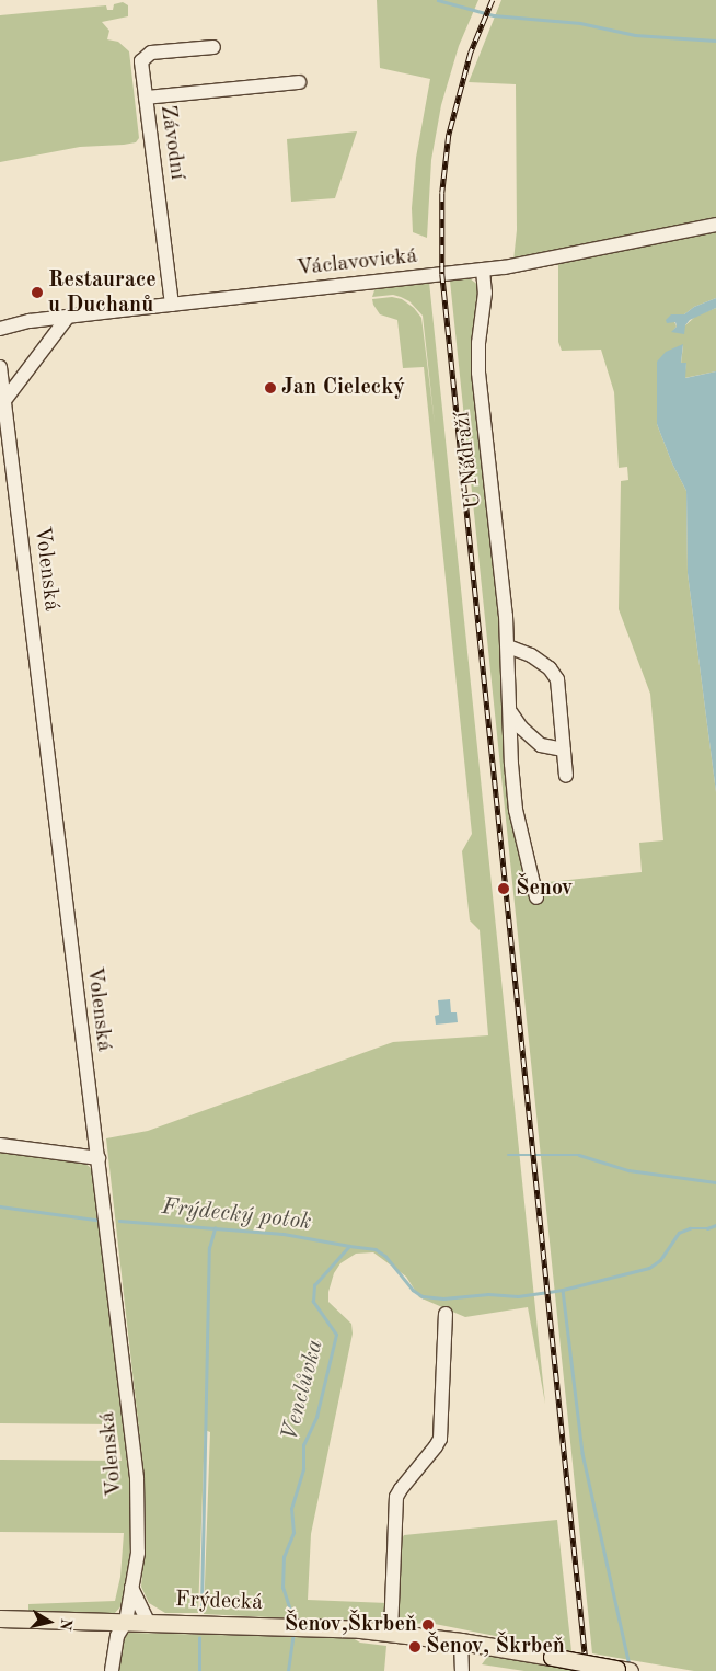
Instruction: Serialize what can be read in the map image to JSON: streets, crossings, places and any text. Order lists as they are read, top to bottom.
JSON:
{
  "streets": {
    "main road": ["Frýdecká"],
    "street": [
      "Závodní",
      "Václavovická",
      "U Nádraží",
      "Volenská"
    ]
  },
  "crossings": [
    ["Závodní", "Václavovická"],
    ["Václavovická", "U Nádraží"],
    ["Volenská", "Frýdecká"]
  ],
  "water": ["Frýdecký potok", "Venclůvka"],
  "places": [
    "Restaurace u Duchanů",
    "Jan Cielecký",
    "Šenov",
    "Šenov,Škrbeň",
    "Šenov, Škrbeň"
  ],
  "north": "right"
}
